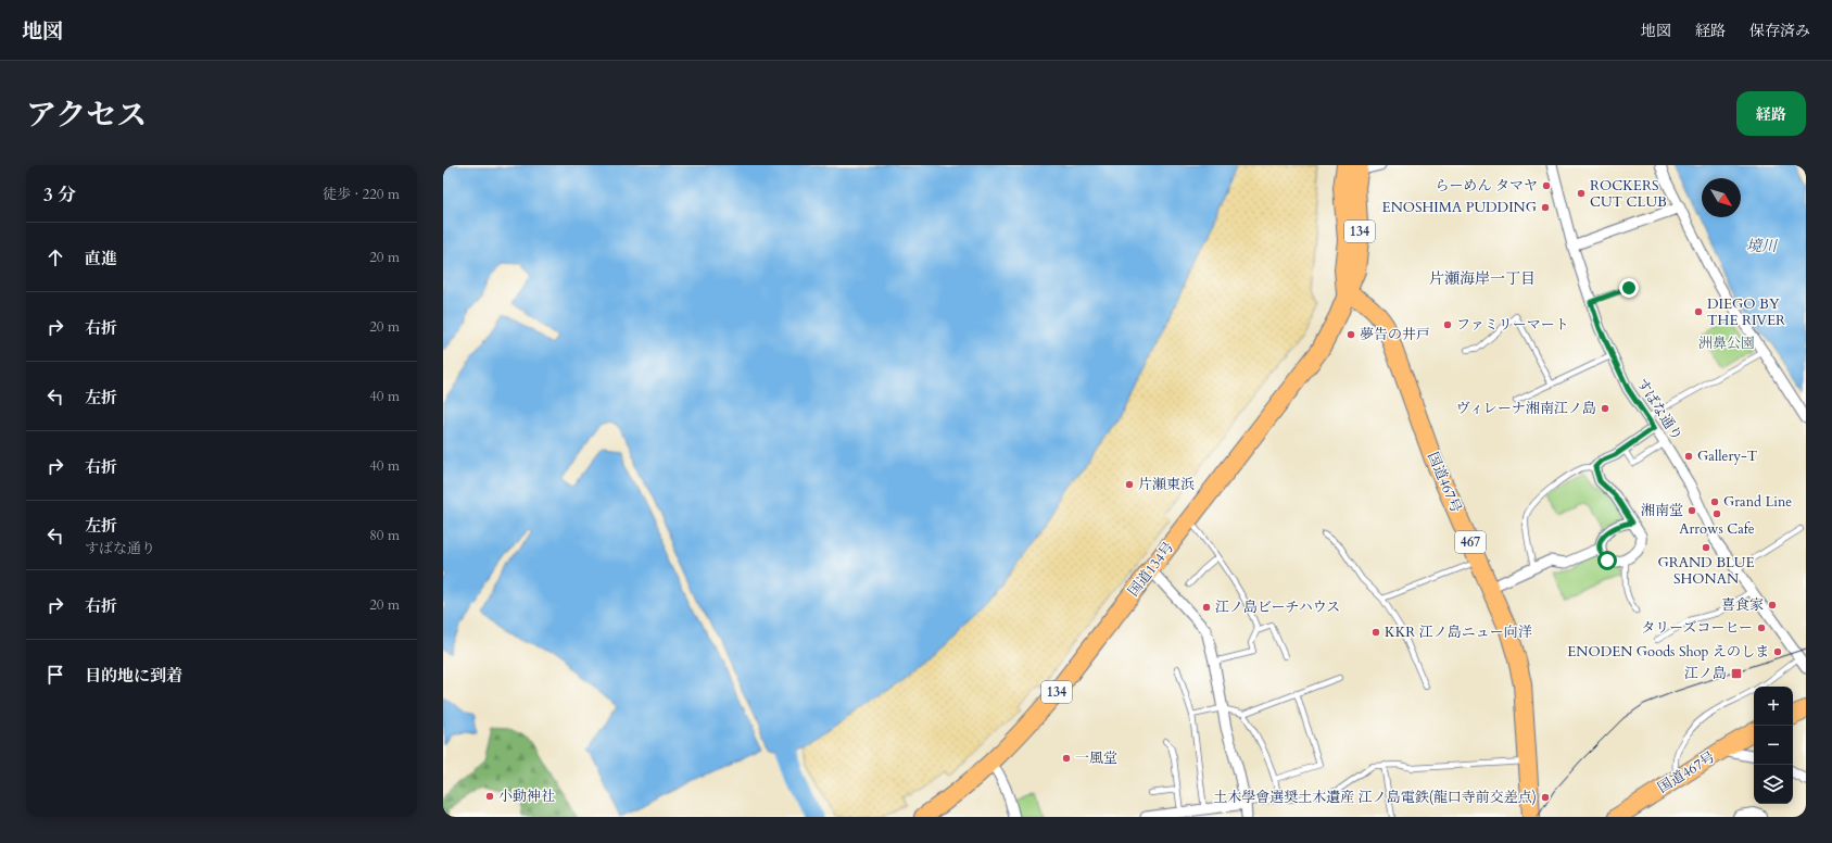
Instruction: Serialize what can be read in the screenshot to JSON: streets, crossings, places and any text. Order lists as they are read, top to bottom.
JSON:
{
  "streets": {
    "highway": [
      "134",
      "国道467号",
      "467",
      "国道134号"
    ],
    "street": ["すばな通り"]
  },
  "crossings": [
    ["国道467号", "国道134号"]
  ],
  "districts": ["片瀬海岸一丁目"],
  "water": ["境川"],
  "parks": ["洲鼻公園"],
  "places": {
    "other": [
      "らーめん タマヤ",
      "ROCKERS CUT CLUB",
      "ENOSHIMA PUDDING",
      "DIEGO BY THE RIVER",
      "ファミリーマート",
      "夢告の井戸",
      "ヴィレーナ湘南江ノ島",
      "Gallery-T",
      "片瀬東浜",
      "Grand Line",
      "湘南堂",
      "Arrows Cafe",
      "GRAND BLUE SHONAN",
      "喜食家",
      "江ノ島ビーチハウス",
      "タリーズコーヒー",
      "KKR 江ノ島ニュー向洋",
      "ENODEN Goods Shop えのしま",
      "一風堂",
      "小動神社",
      "土木學會選奨土木遺産 江ノ島電鉄(龍口寺前交差点)"
    ],
    "transit": ["江ノ島"]
  },
  "north": "bottom right",
  "page": {
    "header": "地図",
    "nav": ["地図", "経路", "保存済み"],
    "title": "アクセス",
    "buttons": "経路",
    "heading": ["3 分", "徒歩 · 220 m"],
    "list": [
      ["直進", "20 m"],
      ["右折", "20 m"],
      ["左折", "40 m"],
      ["右折", "40 m"],
      ["左折", "すばな通り", "80 m"],
      ["右折", "20 m"],
      "目的地に到着"
    ],
    "map_buttons": ["+", "−"]
  }
}
